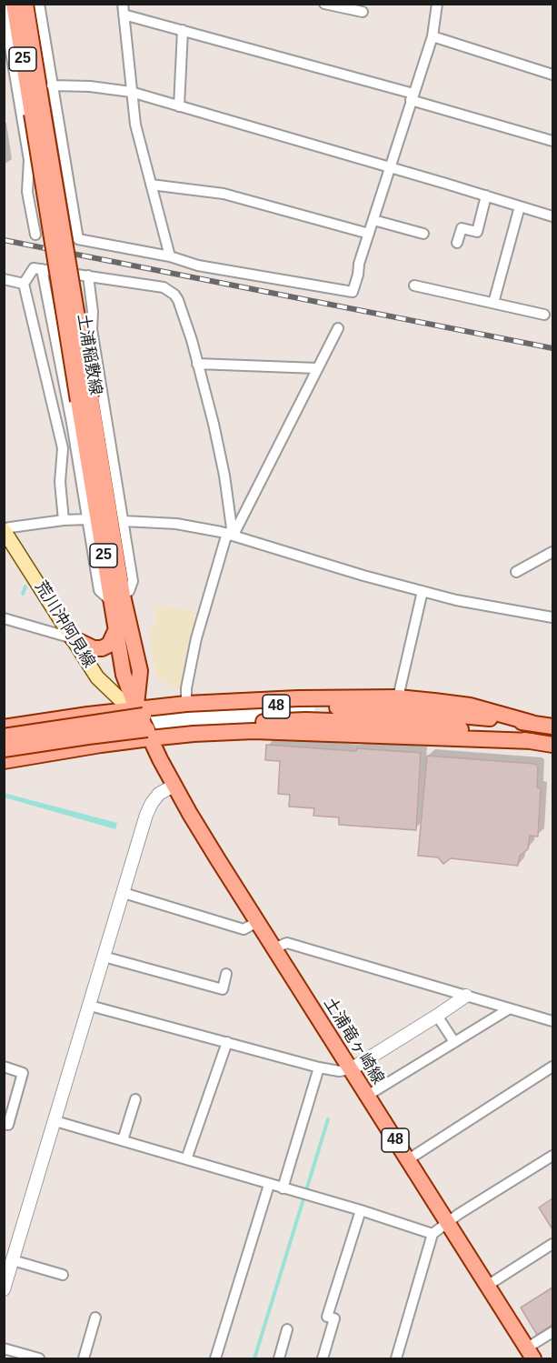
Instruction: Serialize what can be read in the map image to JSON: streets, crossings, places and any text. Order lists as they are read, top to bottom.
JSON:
{
  "streets": {
    "main road": [
      "25",
      "土浦稲敷線",
      "荒川沖阿見線",
      "48",
      "土浦竜ヶ崎線"
    ]
  },
  "crossings": [
    ["土浦稲敷線", "荒川沖阿見線"],
    ["土浦稲敷線", "48"],
    ["土浦稲敷線", "土浦竜ヶ崎線"],
    ["荒川沖阿見線", "48"],
    ["荒川沖阿見線", "土浦竜ヶ崎線"],
    ["48", "土浦竜ヶ崎線"]
  ]
}
